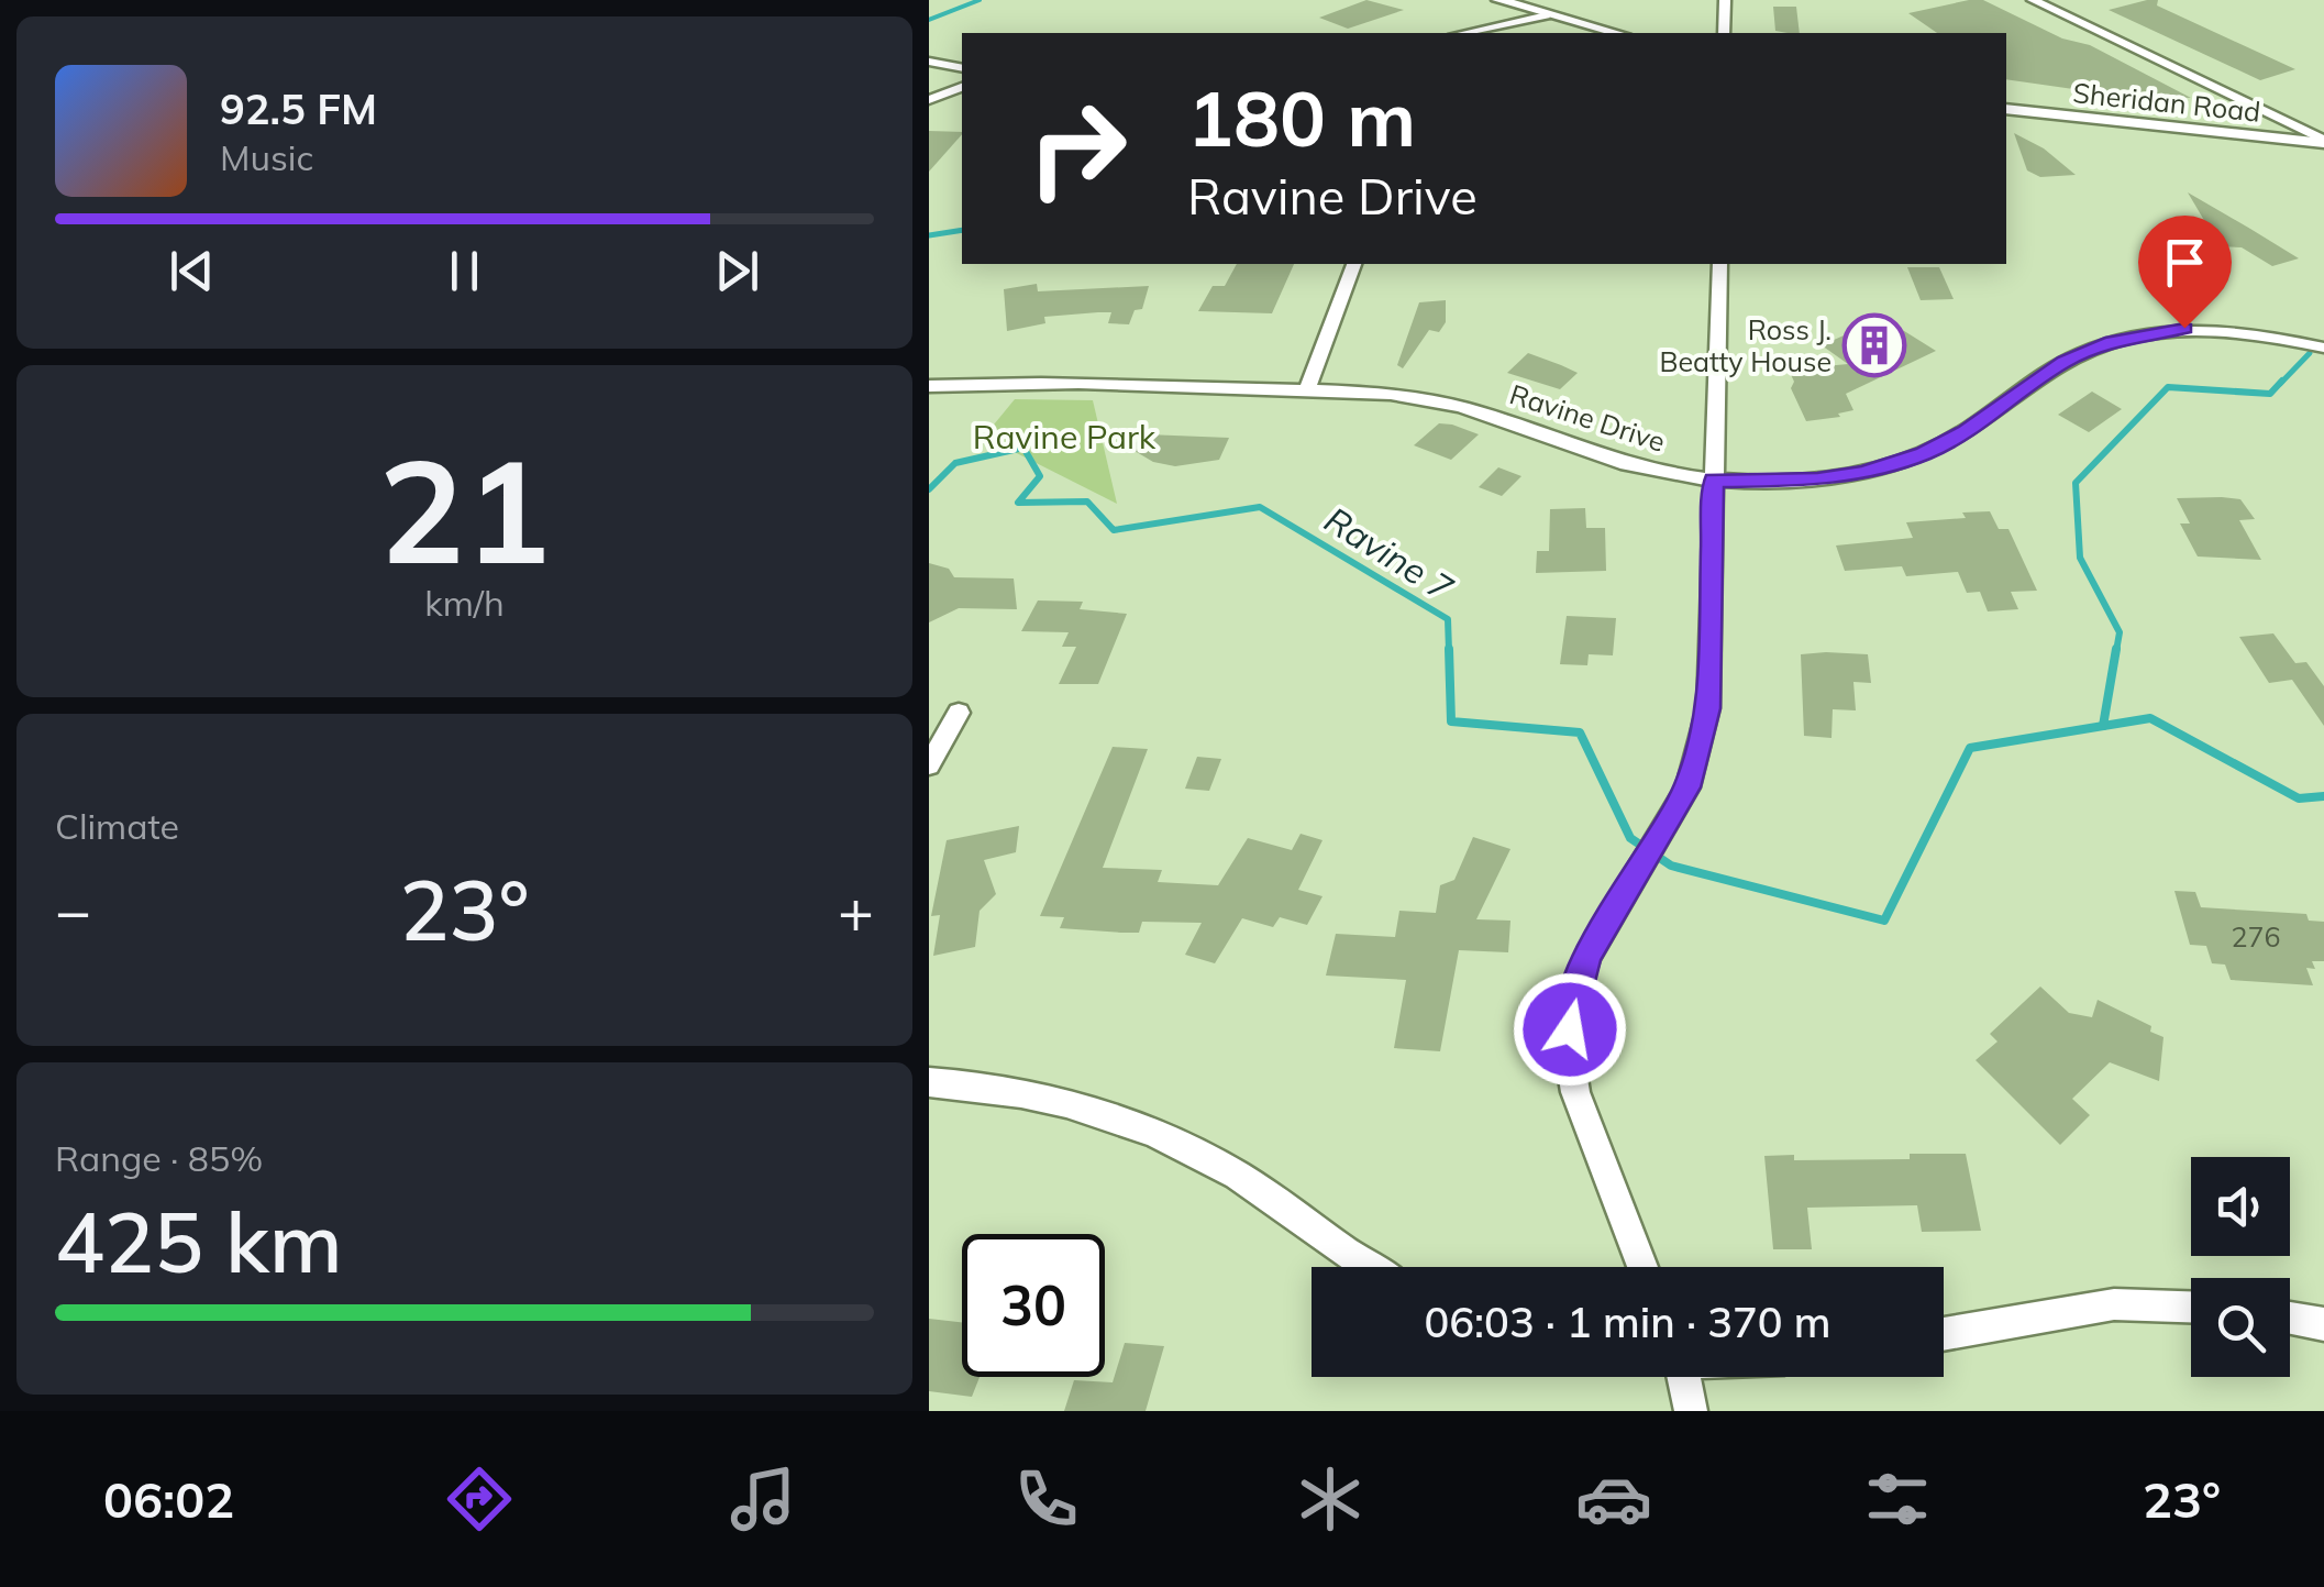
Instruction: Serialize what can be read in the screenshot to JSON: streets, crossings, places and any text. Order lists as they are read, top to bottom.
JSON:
{
  "streets": {
    "street": ["Sheridan Road", "Ravine Drive"]
  },
  "water": ["Ravine 7"],
  "parks": ["Ravine Park"],
  "places": {
    "building": ["Ross J. Beatty House"]
  },
  "house_numbers": ["276"],
  "page": {
    "turn": ["180 m", "Ravine Drive"],
    "song": ["92.5 FM", "Music"],
    "tile": [
      ["21", "km/h"],
      "Climate",
      ["Range · 85%", "425 km"]
    ],
    "heat": ["−", "23°", "+"],
    "limit": "30",
    "trip": "06:03 · 1 min · 370 m",
    "tabs": ["06:02", "23°"]
  }
}
